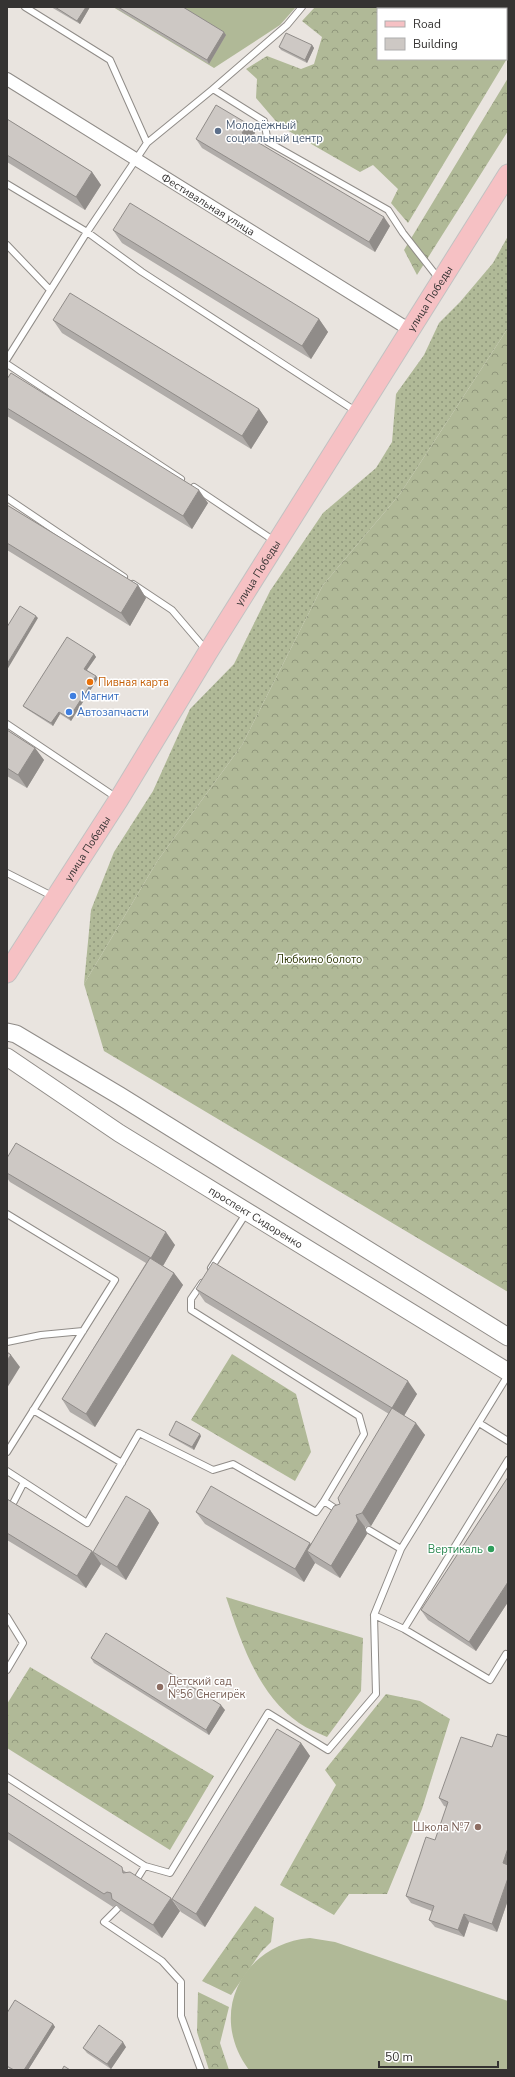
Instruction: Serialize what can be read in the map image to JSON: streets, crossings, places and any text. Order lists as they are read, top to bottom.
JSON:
{
  "streets": {
    "main road": ["улица Победы", "проспект Сидоренко"],
    "street": ["Фестивальная улица"]
  },
  "crossings": [
    ["Фестивальная улица", "улица Победы"]
  ],
  "parks": ["Любкино болото"],
  "places": [
    "Молодёжный социальный центр",
    "Пивная карта",
    "Магнит",
    "Автозапчасти",
    "Вертикаль",
    "Детский сад №56 Снегирёк",
    "Школа №7"
  ],
  "legend": ["Road", "Building"],
  "scale_bar": "50 m"
}
